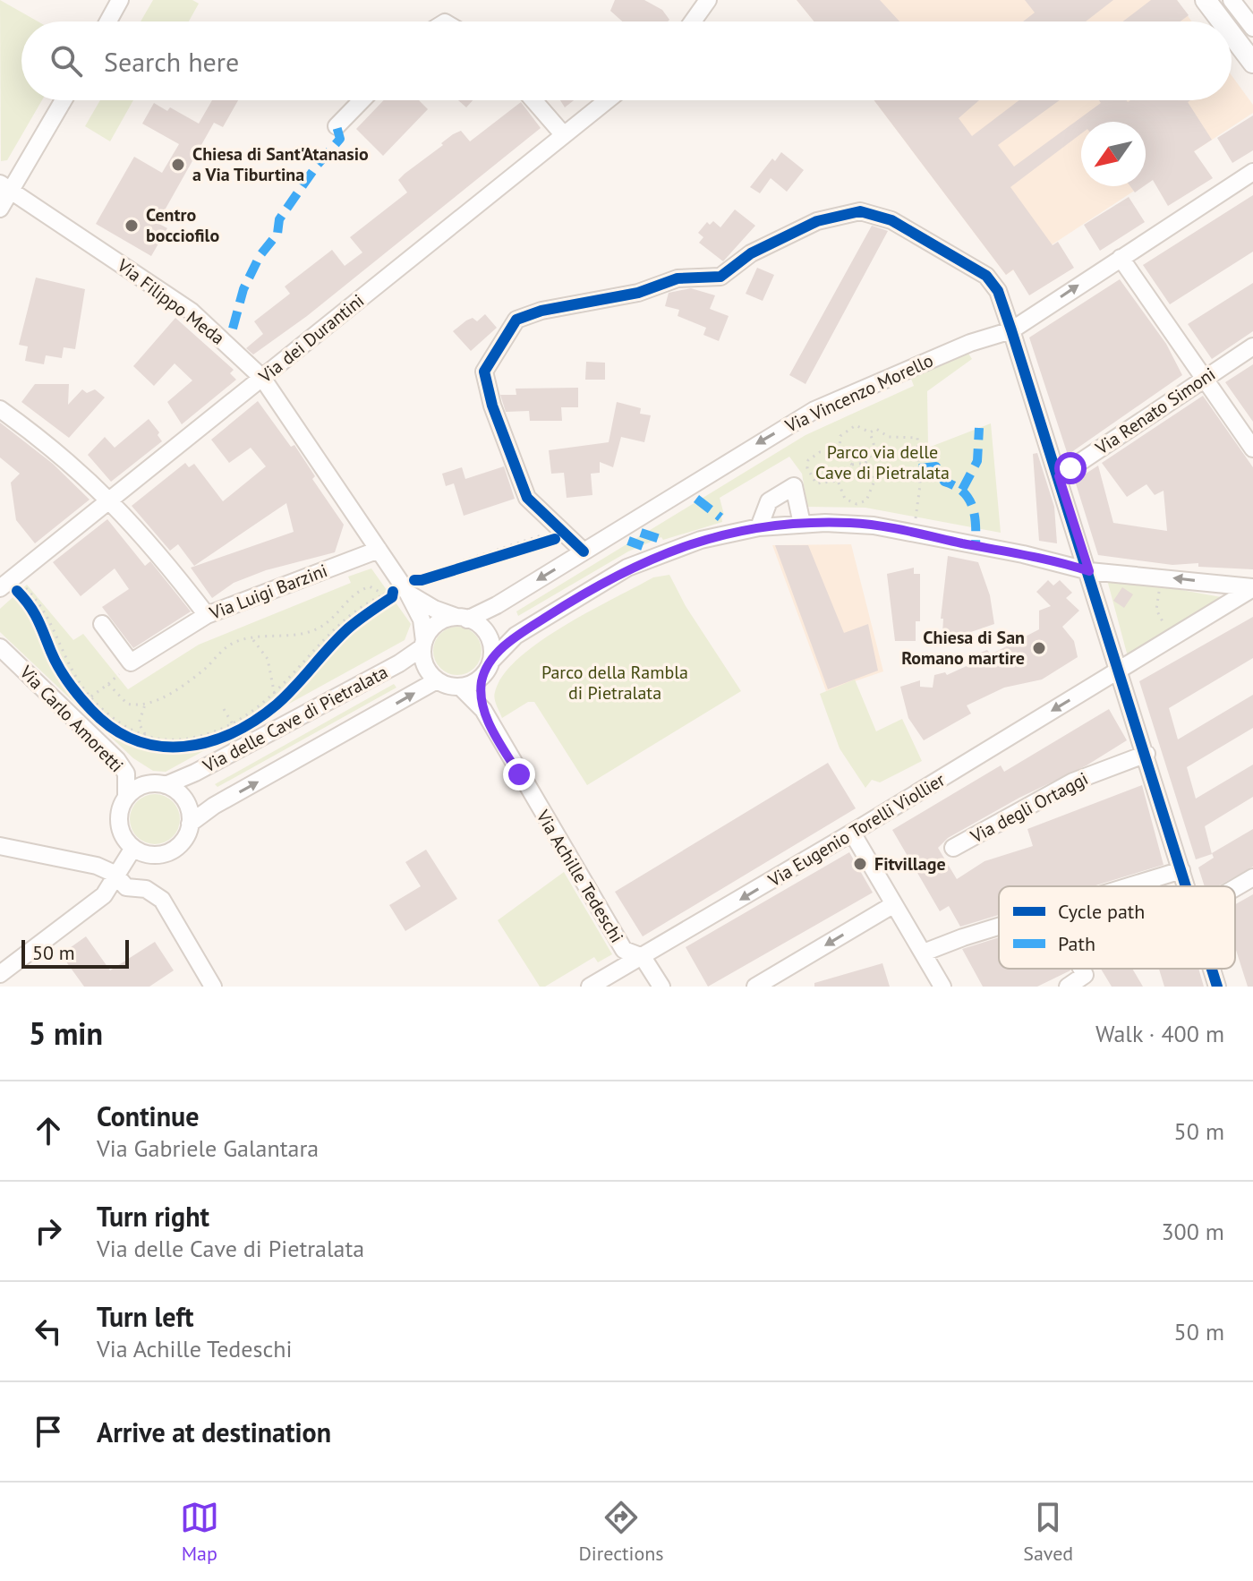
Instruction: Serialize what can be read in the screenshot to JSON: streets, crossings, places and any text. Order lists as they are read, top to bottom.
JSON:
{
  "streets": {
    "street": [
      "Via Filippo Meda",
      "Via dei Durantini",
      "Via Vincenzo Morello",
      "Via Renato Simoni",
      "Via Luigi Barzini",
      "Via Carlo Amoretti",
      "Via delle Cave di Pietralata",
      "Via degli Ortaggi",
      "Via Eugenio Torelli Viollier",
      "Via Achille Tedeschi"
    ]
  },
  "crossings": [
    ["Via Filippo Meda", "Via dei Durantini"],
    ["Via Filippo Meda", "Via Vincenzo Morello"],
    ["Via Filippo Meda", "Via Luigi Barzini"],
    ["Via Filippo Meda", "Via delle Cave di Pietralata"],
    ["Via Filippo Meda", "Via Achille Tedeschi"],
    ["Via Vincenzo Morello", "Via delle Cave di Pietralata"],
    ["Via Vincenzo Morello", "Via Achille Tedeschi"],
    ["Via Carlo Amoretti", "Via delle Cave di Pietralata"],
    ["Via delle Cave di Pietralata", "Via Achille Tedeschi"],
    ["Via Eugenio Torelli Viollier", "Via Achille Tedeschi"]
  ],
  "parks": ["Parco via delle Cave di Pietralata", "Parco della Rambla di Pietralata"],
  "places": [
    "Chiesa di Sant'Atanasio a Via Tiburtina",
    "Centro bocciofilo",
    "Chiesa di San Romano martire",
    "Fitvillage"
  ],
  "legend": ["Cycle path", "Path"],
  "scale_bar": "50 m",
  "north": "bottom left",
  "page": {
    "search": "Search here",
    "scale": "50 m",
    "heading": ["5 min", "Walk · 400 m"],
    "list": [
      ["Continue", "Via Gabriele Galantara", "50 m"],
      ["Turn right", "Via delle Cave di Pietralata", "300 m"],
      ["Turn left", "Via Achille Tedeschi", "50 m"],
      "Arrive at destination"
    ],
    "nav": ["Map", "Directions", "Saved"]
  }
}
